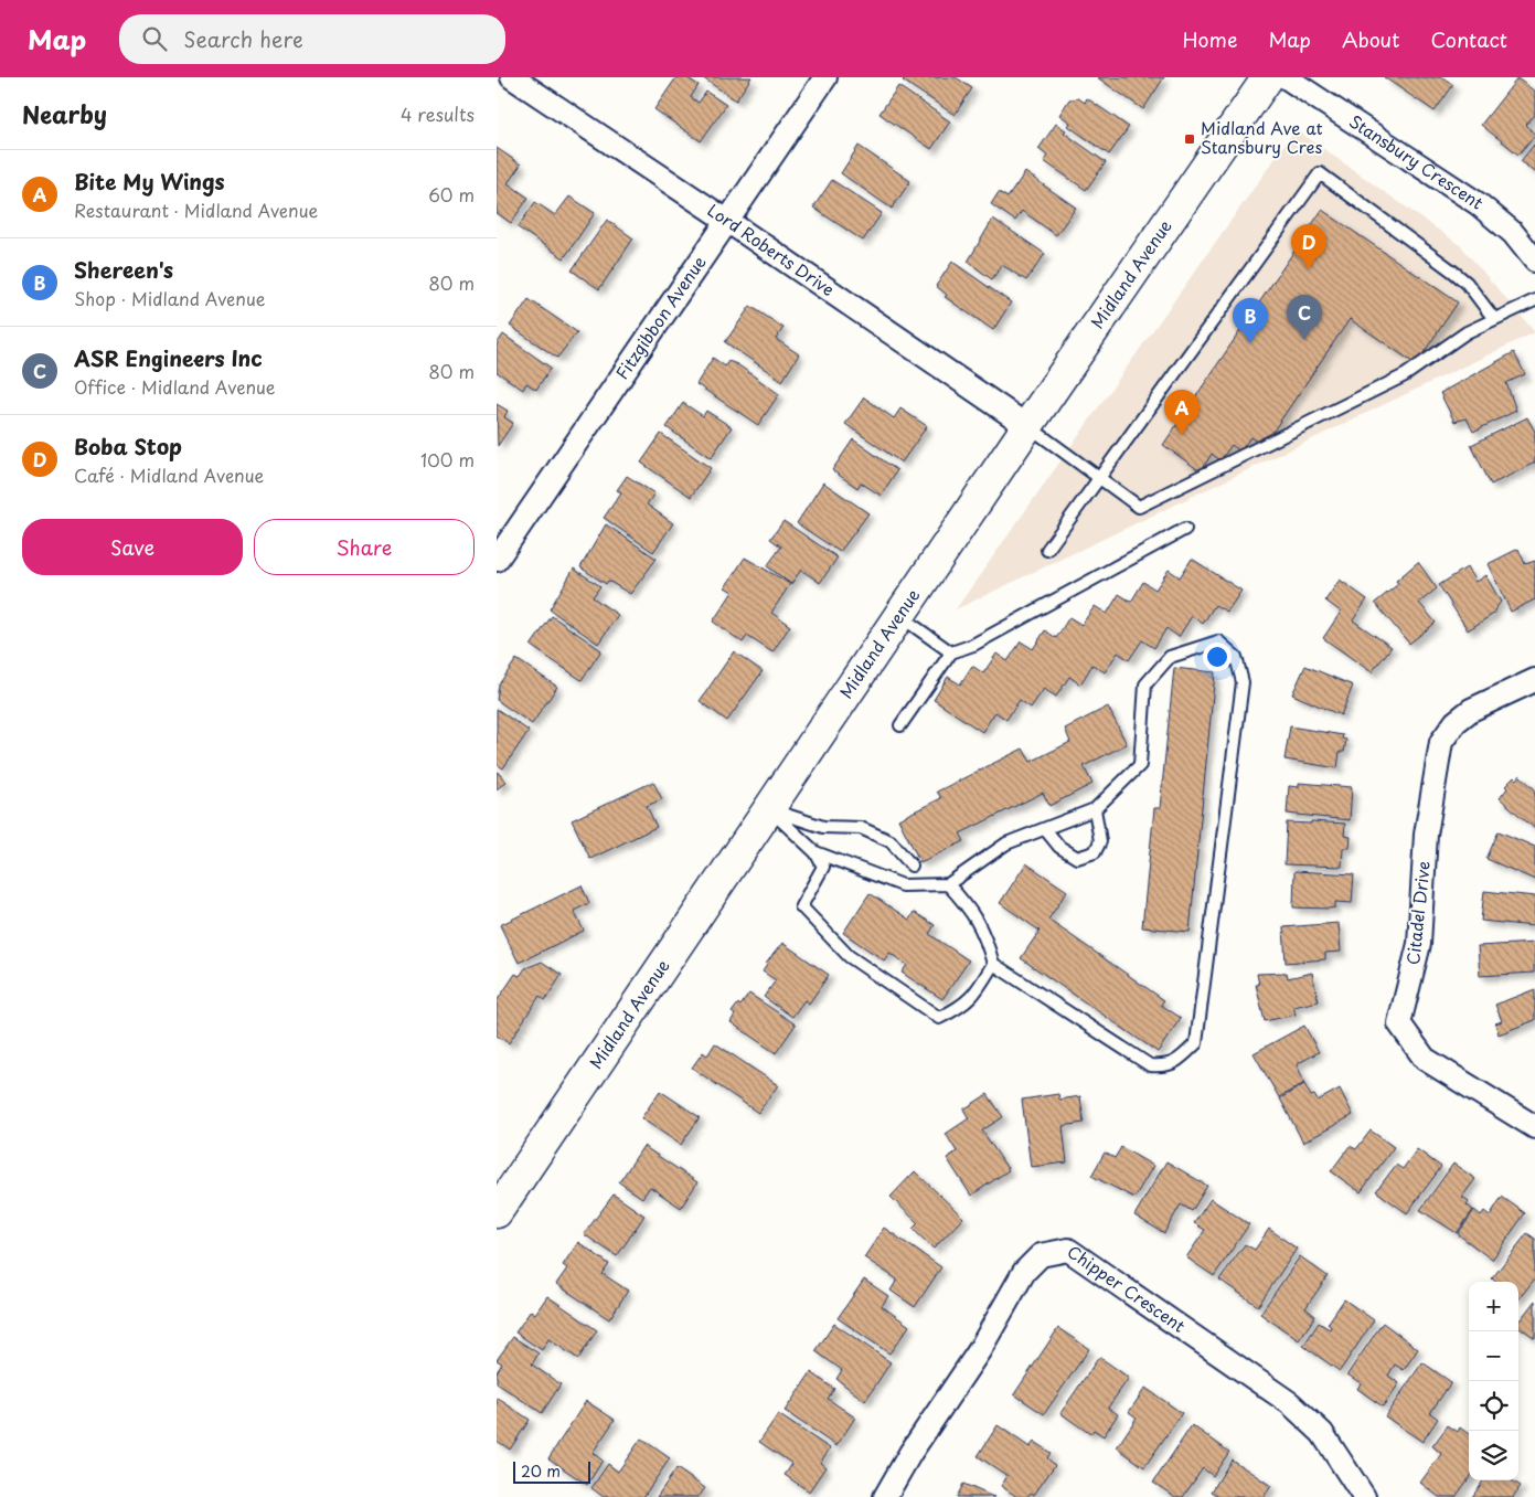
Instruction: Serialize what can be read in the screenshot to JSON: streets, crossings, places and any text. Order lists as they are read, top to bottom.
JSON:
{
  "streets": {
    "main road": ["Midland Avenue"],
    "street": [
      "Stansbury Crescent",
      "Lord Roberts Drive",
      "Fitzgibbon Avenue",
      "Citadel Drive",
      "Chipper Crescent"
    ]
  },
  "crossings": [
    ["Lord Roberts Drive", "Midland Avenue"],
    ["Lord Roberts Drive", "Fitzgibbon Avenue"]
  ],
  "places": {
    "transit": ["Midland Ave at Stansbury Cres"]
  },
  "scale_bar": "20 m",
  "page": {
    "header": "Map",
    "search": "Search here",
    "nav": [
      "Home",
      "Map",
      "About",
      "Contact"
    ],
    "heading": ["Nearby", "4 results"],
    "list": [
      {
        "mark": "A",
        "name": "Bite My Wings",
        "note": "Restaurant · Midland Avenue",
        "value": "60 m"
      },
      {
        "mark": "B",
        "name": "Shereen's",
        "note": "Shop · Midland Avenue",
        "value": "80 m"
      },
      {
        "mark": "C",
        "name": "ASR Engineers Inc",
        "note": "Office · Midland Avenue",
        "value": "80 m"
      },
      {
        "mark": "D",
        "name": "Boba Stop",
        "note": "Café · Midland Avenue",
        "value": "100 m"
      }
    ],
    "pins": [
      "D",
      "C",
      "B",
      "A"
    ],
    "buttons": ["Save", "Share"],
    "map_buttons": ["+", "−"],
    "scale": "20 m"
  }
}
